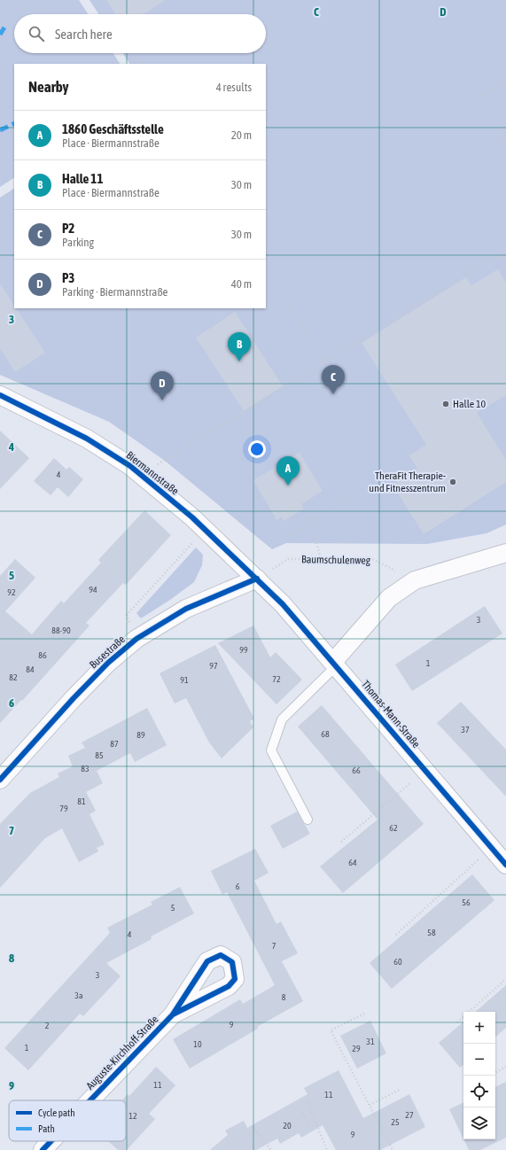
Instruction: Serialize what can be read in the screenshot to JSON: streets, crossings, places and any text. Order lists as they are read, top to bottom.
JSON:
{
  "streets": {
    "street": [
      "Biermannstraße",
      "Busestraße",
      "Thomas-Mann-Straße",
      "Auguste-Kirchhoff-Straße"
    ],
    "path": ["Baumschulenweg"]
  },
  "crossings": [
    ["Biermannstraße", "Baumschulenweg"],
    ["Biermannstraße", "Busestraße"],
    ["Biermannstraße", "Thomas-Mann-Straße"],
    ["Baumschulenweg", "Busestraße"],
    ["Baumschulenweg", "Thomas-Mann-Straße"],
    ["Busestraße", "Thomas-Mann-Straße"]
  ],
  "places": ["Halle 10", "TheraFit Therapie- und Fitnesszentrum"],
  "house_numbers": [
    "4",
    "94",
    "92",
    "3",
    "88-90",
    "99",
    "86",
    "1",
    "97",
    "84",
    "82",
    "72",
    "91",
    "37",
    "68",
    "89",
    "87",
    "85",
    "83",
    "66",
    "81",
    "79",
    "62",
    "64",
    "6",
    "56",
    "5",
    "58",
    "4",
    "7",
    "60",
    "3",
    "3a",
    "8",
    "9",
    "2",
    "31",
    "10",
    "1",
    "29",
    "11",
    "11",
    "27",
    "12",
    "25",
    "20",
    "9"
  ],
  "legend": ["Cycle path", "Path"],
  "page": {
    "search": "Search here",
    "heading": ["Nearby", "4 results"],
    "list": [
      {
        "mark": "A",
        "name": "1860 Geschäftsstelle",
        "note": "Place · Biermannstraße",
        "value": "20 m"
      },
      {
        "mark": "B",
        "name": "Halle 11",
        "note": "Place · Biermannstraße",
        "value": "30 m"
      },
      {
        "mark": "C",
        "name": "P2",
        "note": "Parking",
        "value": "30 m"
      },
      {
        "mark": "D",
        "name": "P3",
        "note": "Parking · Biermannstraße",
        "value": "40 m"
      }
    ],
    "pins": [
      "B",
      "C",
      "D",
      "A"
    ],
    "map_buttons": ["+", "−"]
  },
  "grid": {
    "columns": ["C", "D"],
    "rows": [
      "3",
      "4",
      "5",
      "6",
      "7",
      "8",
      "9"
    ]
  }
}
